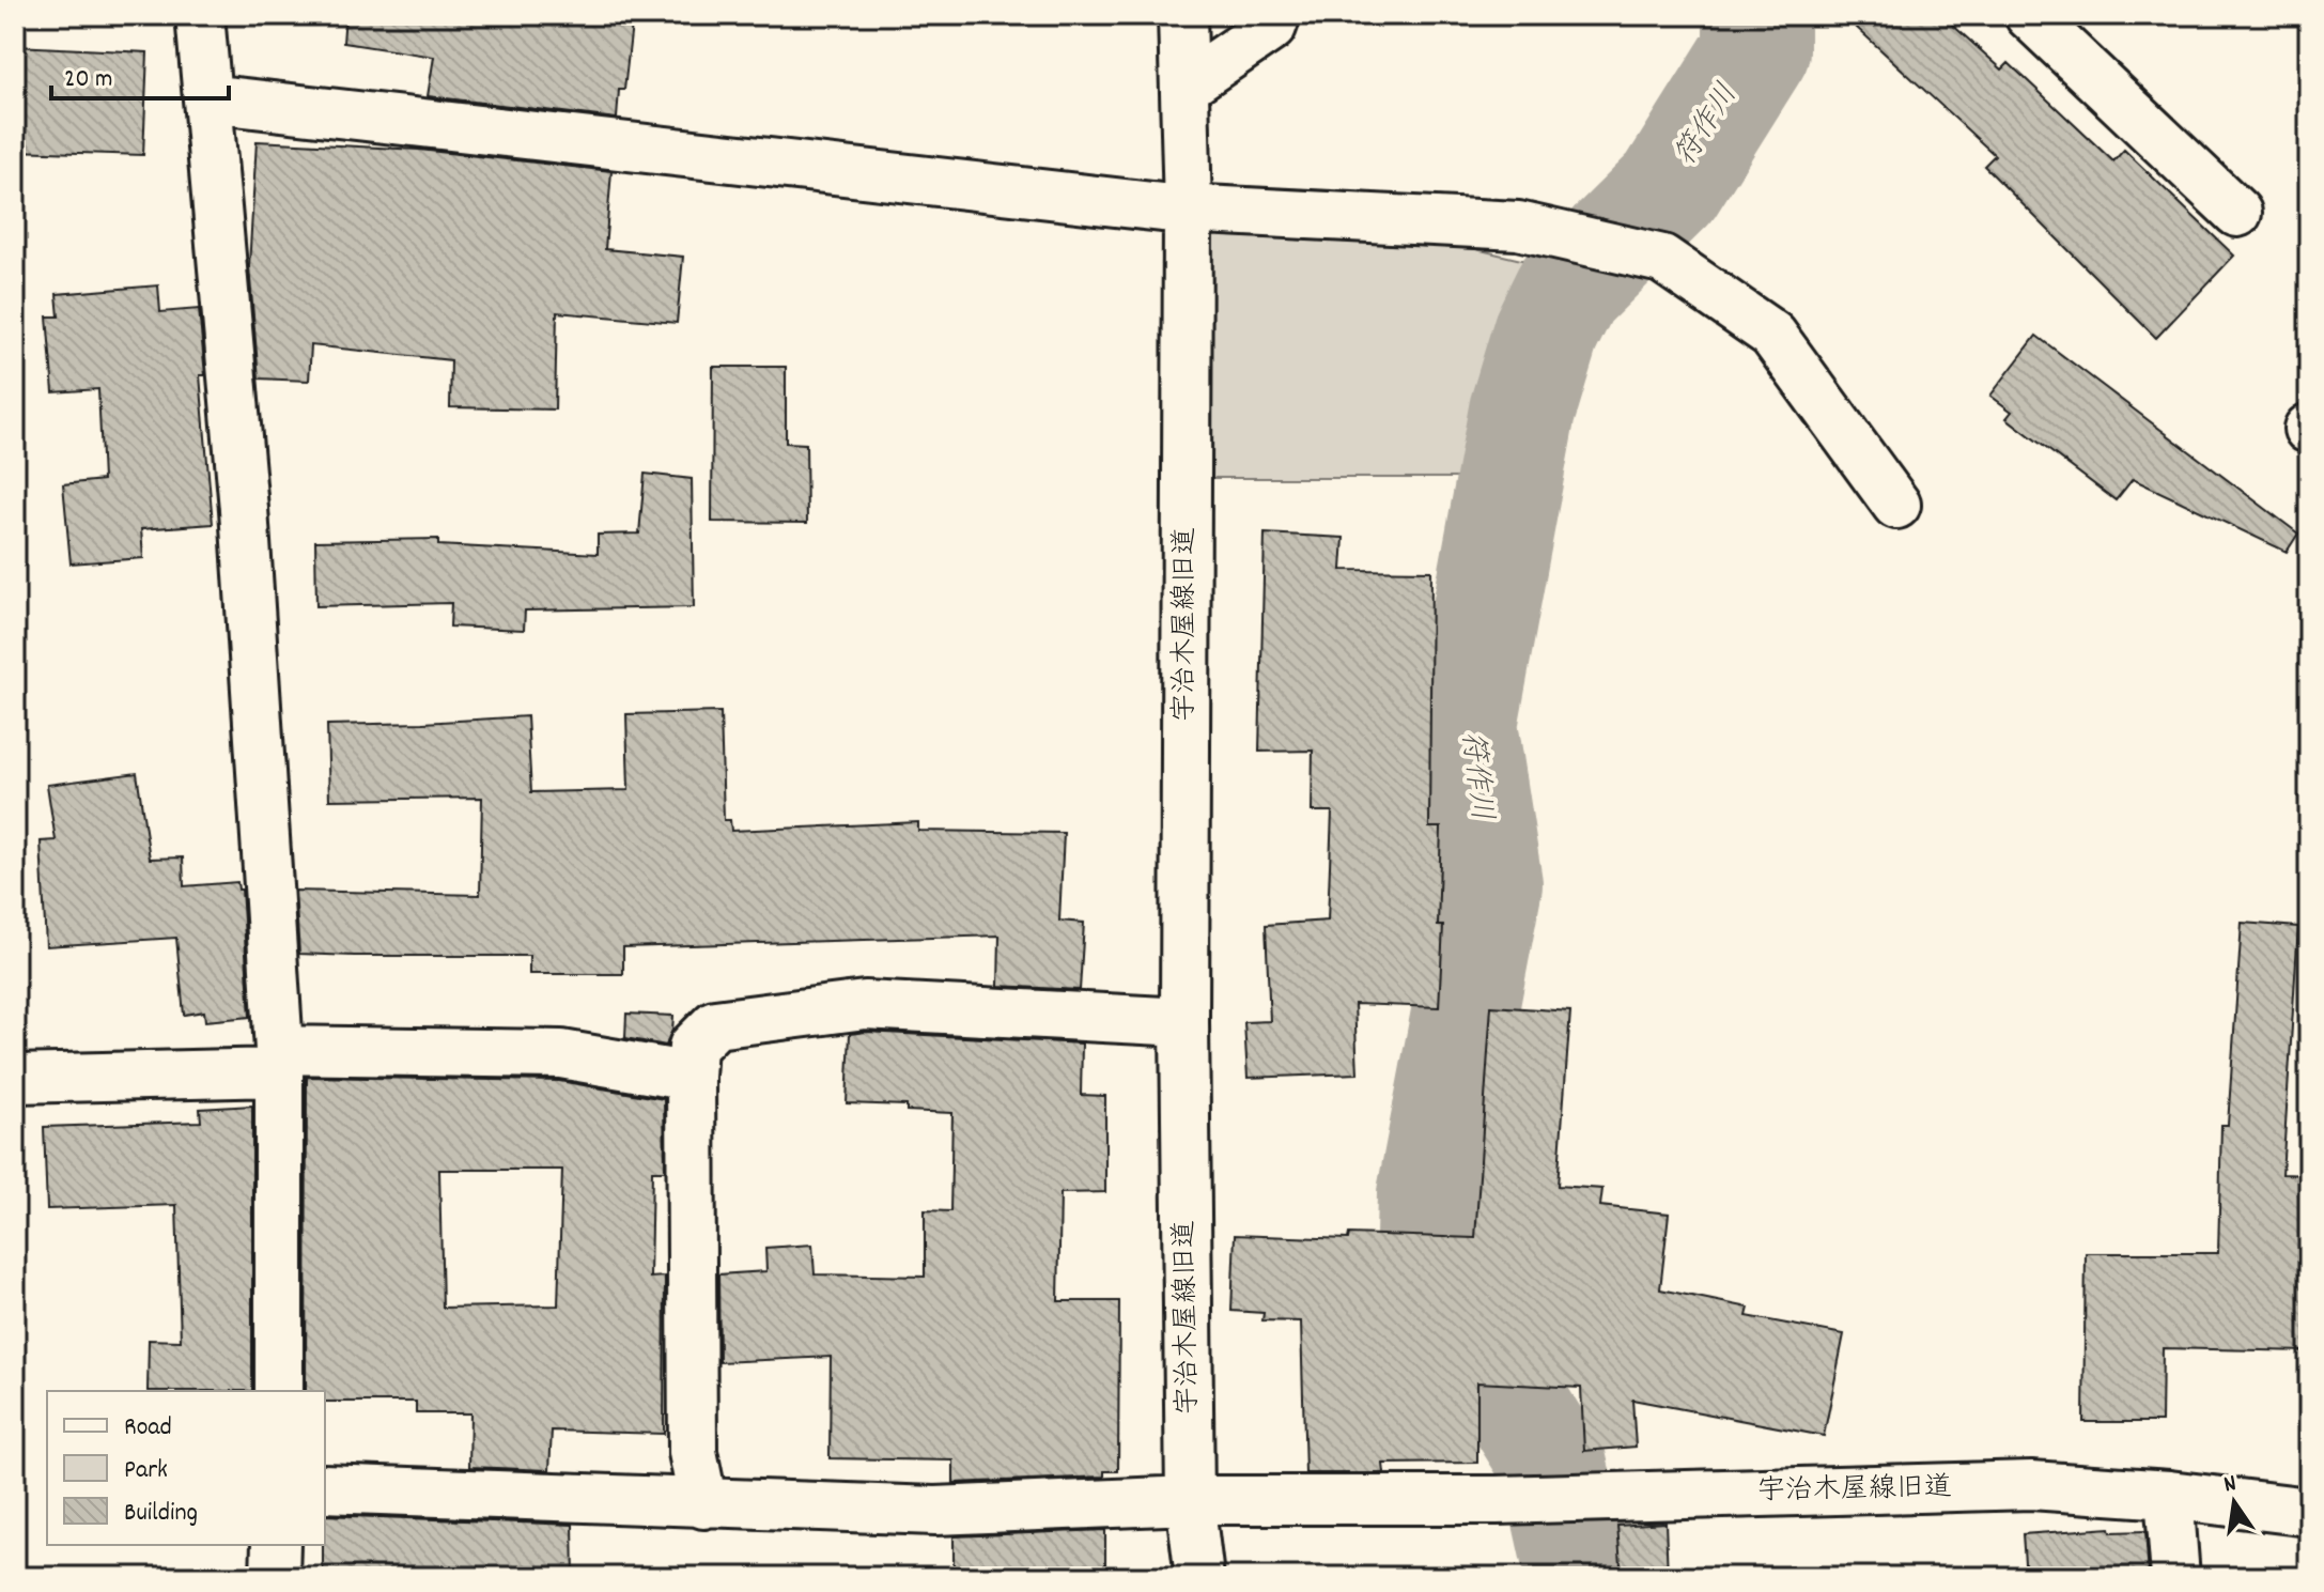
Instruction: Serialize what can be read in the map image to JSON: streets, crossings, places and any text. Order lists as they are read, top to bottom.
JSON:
{
  "streets": {
    "street": ["宇治木屋線旧道"]
  },
  "water": ["符作川"],
  "legend": ["Road", "Park", "Building"],
  "scale_bar": "20 m",
  "north": "top"
}
